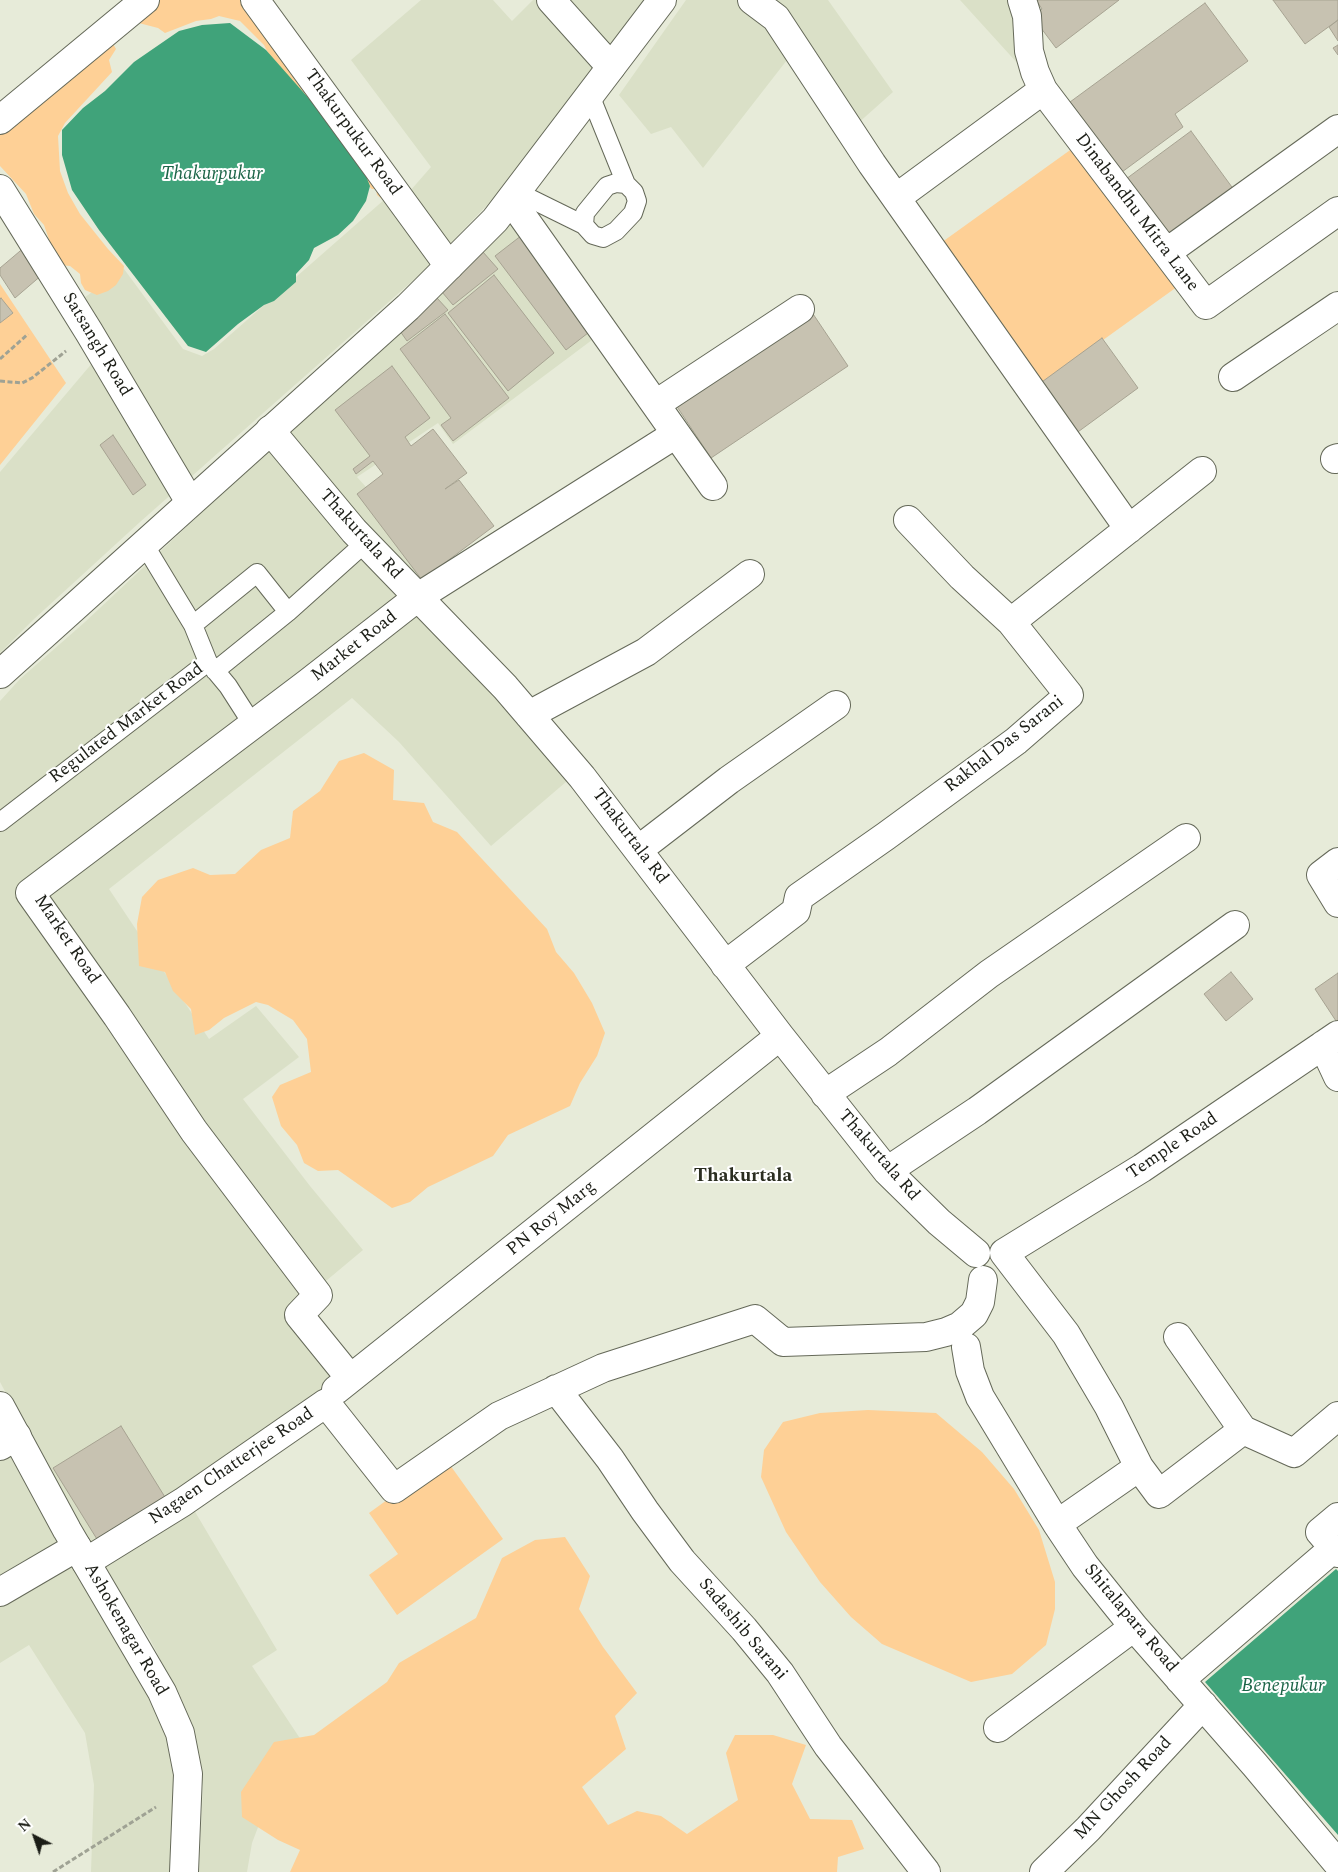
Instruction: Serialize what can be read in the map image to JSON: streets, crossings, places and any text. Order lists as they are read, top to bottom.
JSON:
{
  "streets": {
    "main road": [
      "Thakurpukur Road",
      "Dinabandhu Mitra Lane",
      "Satsangh Road",
      "Thakurtala Rd",
      "Market Road",
      "Rakhal Das Sarani",
      "Temple Road",
      "PN Roy Marg",
      "Nagaen Chatterjee Road",
      "Shitalapara Road",
      "Ashokenagar Road",
      "Sadashib Sarani",
      "MN Ghosh Road"
    ],
    "lane": ["Regulated Market Road"]
  },
  "crossings": [
    ["Thakurtala Rd", "Market Road"],
    ["Thakurtala Rd", "Regulated Market Road"],
    ["Thakurtala Rd", "Rakhal Das Sarani"],
    ["Thakurtala Rd", "PN Roy Marg"],
    ["Market Road", "PN Roy Marg"],
    ["PN Roy Marg", "Nagaen Chatterjee Road"],
    ["Nagaen Chatterjee Road", "Shitalapara Road"],
    ["Nagaen Chatterjee Road", "Ashokenagar Road"],
    ["Nagaen Chatterjee Road", "Sadashib Sarani"],
    ["Shitalapara Road", "MN Ghosh Road"]
  ],
  "districts": ["Thakurtala"],
  "water": ["Thakurpukur", "Benepukur"],
  "north": "top left"
}
